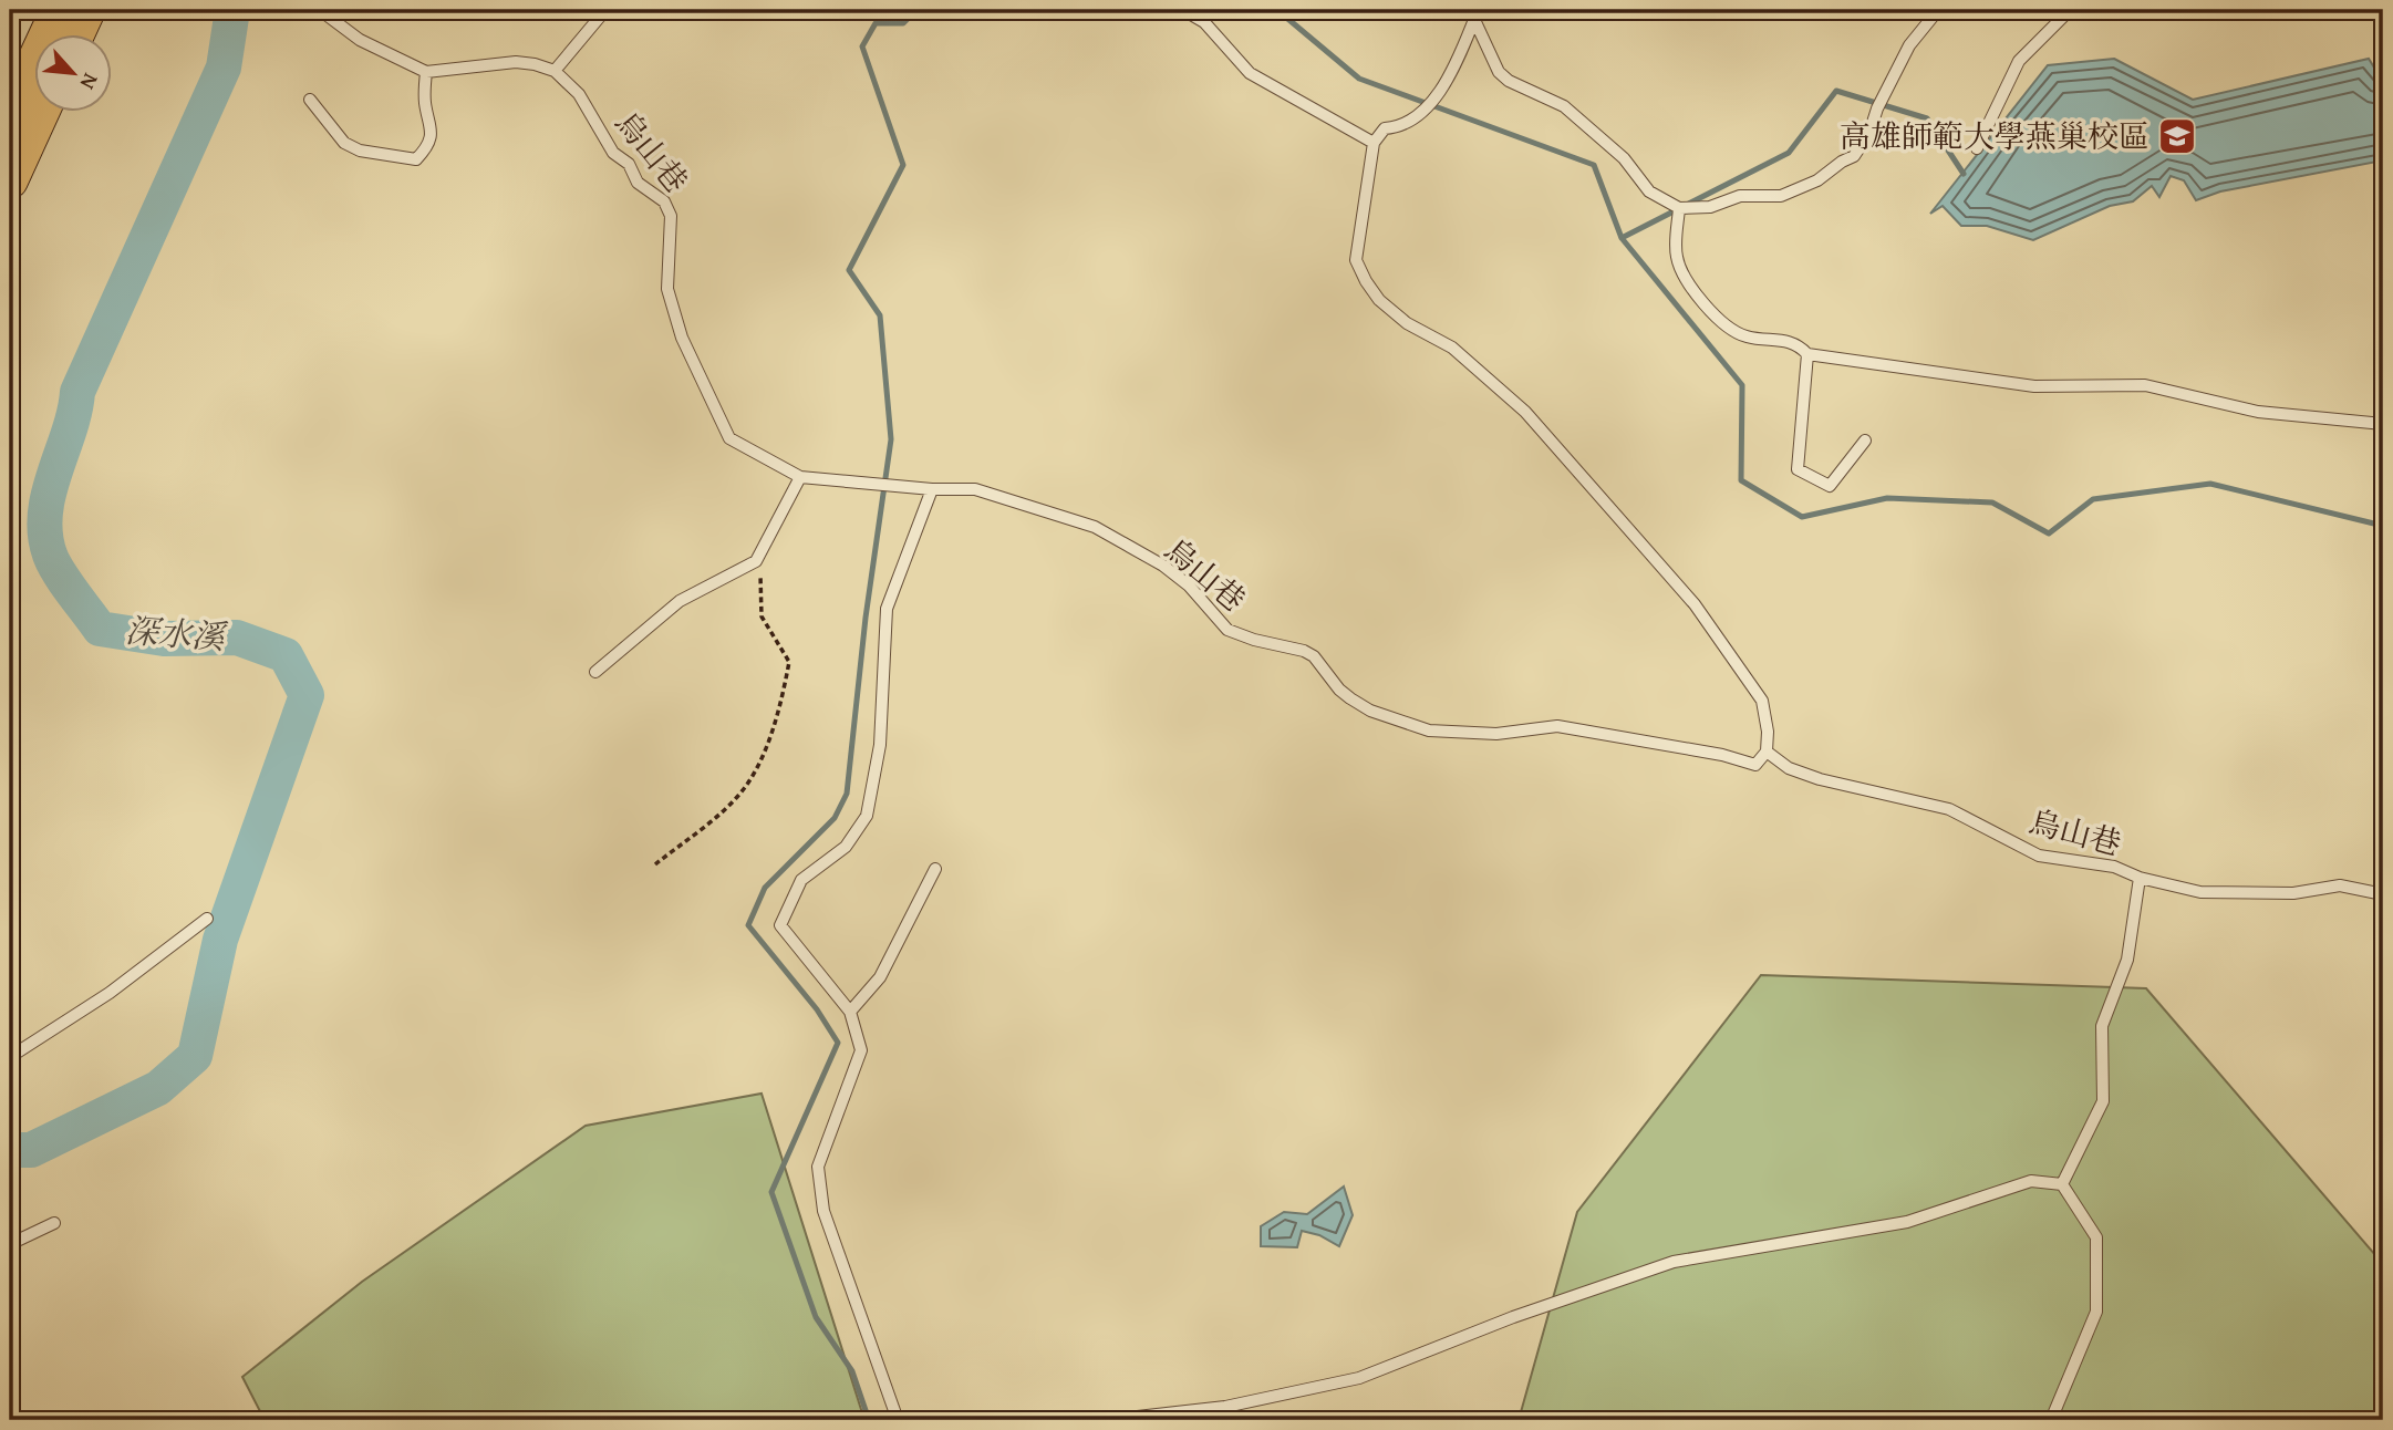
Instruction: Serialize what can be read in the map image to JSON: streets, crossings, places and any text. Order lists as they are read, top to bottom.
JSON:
{
  "streets": {
    "lane": ["烏山巷"]
  },
  "water": ["深水溪"],
  "places": {
    "school or university": ["高雄師範大學燕巢校區"]
  },
  "north": "bottom right"
}
